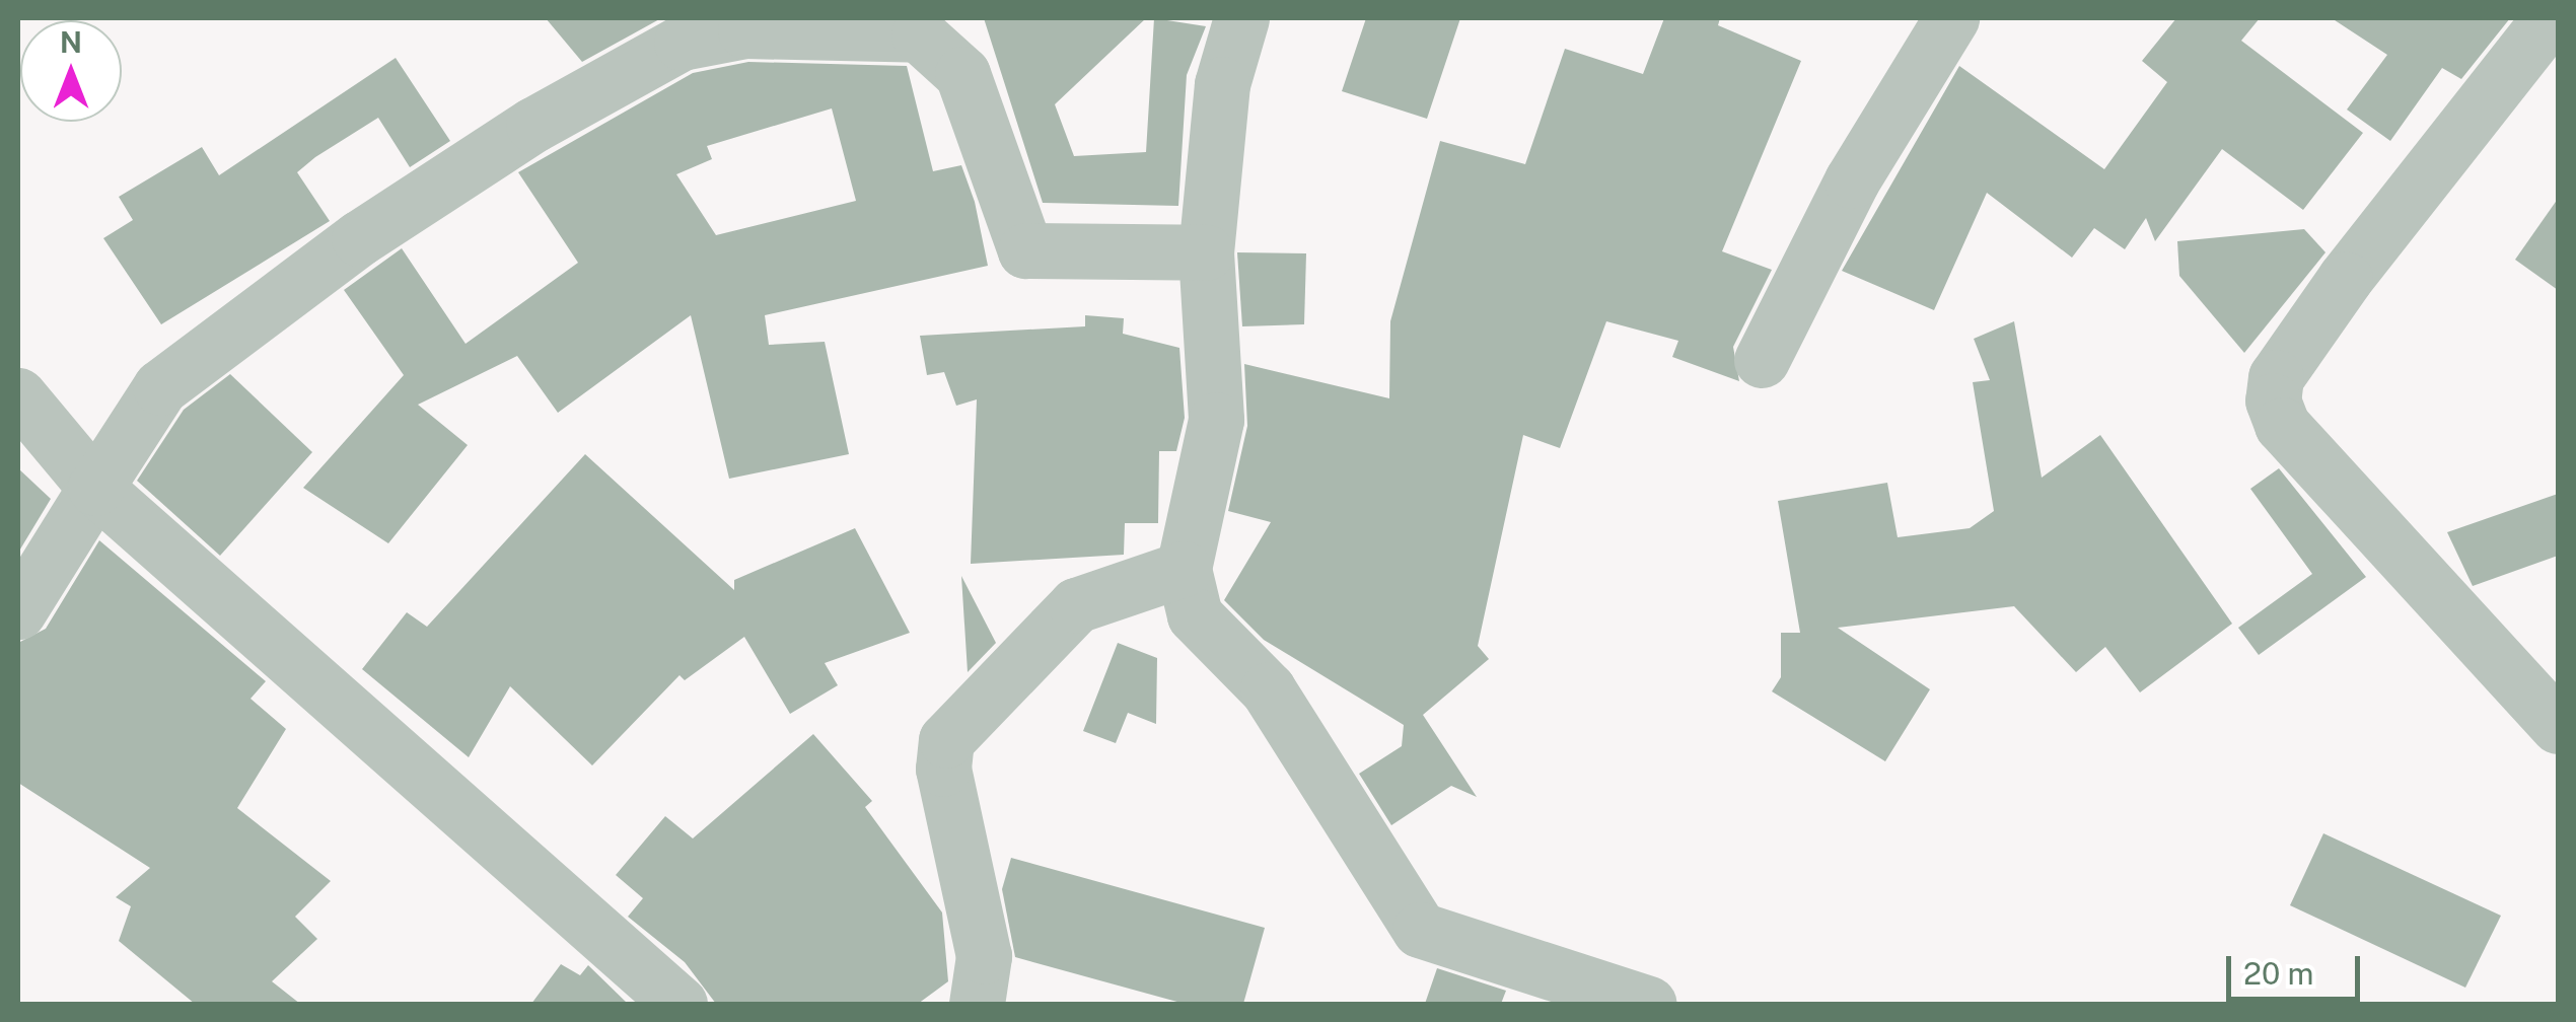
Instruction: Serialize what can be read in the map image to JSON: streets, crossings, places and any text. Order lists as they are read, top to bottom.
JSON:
{
  "scale_bar": "20 m",
  "north": "top"
}
